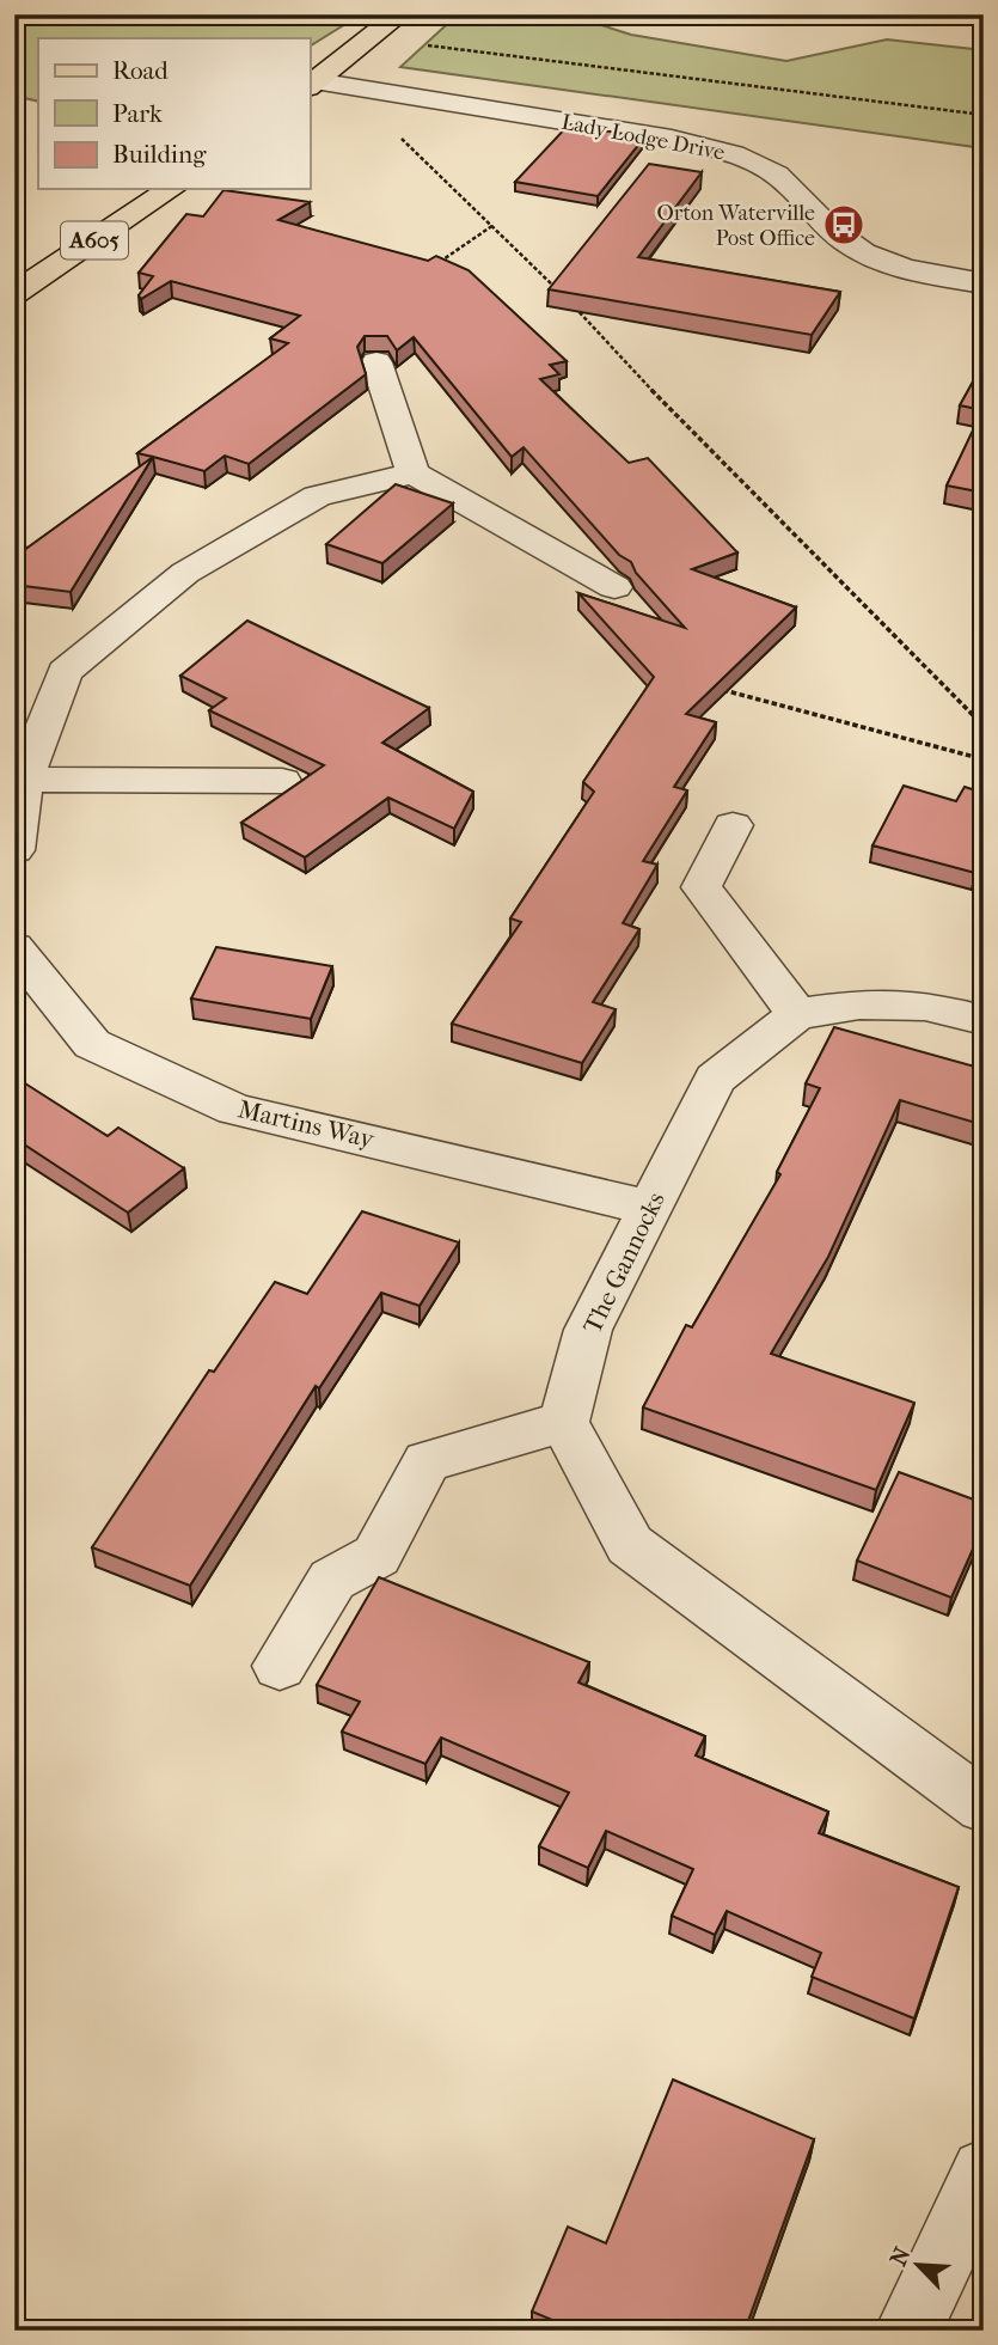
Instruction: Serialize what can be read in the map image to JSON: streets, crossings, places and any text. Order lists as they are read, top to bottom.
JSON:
{
  "streets": {
    "main road": ["A605"],
    "street": ["Lady Lodge Drive", "Martins Way", "The Gannocks"]
  },
  "crossings": [
    ["Martins Way", "The Gannocks"]
  ],
  "places": {
    "bus stop": ["Orton Waterville Post Office"]
  },
  "legend": ["Road", "Park", "Building"],
  "north": "top left"
}
